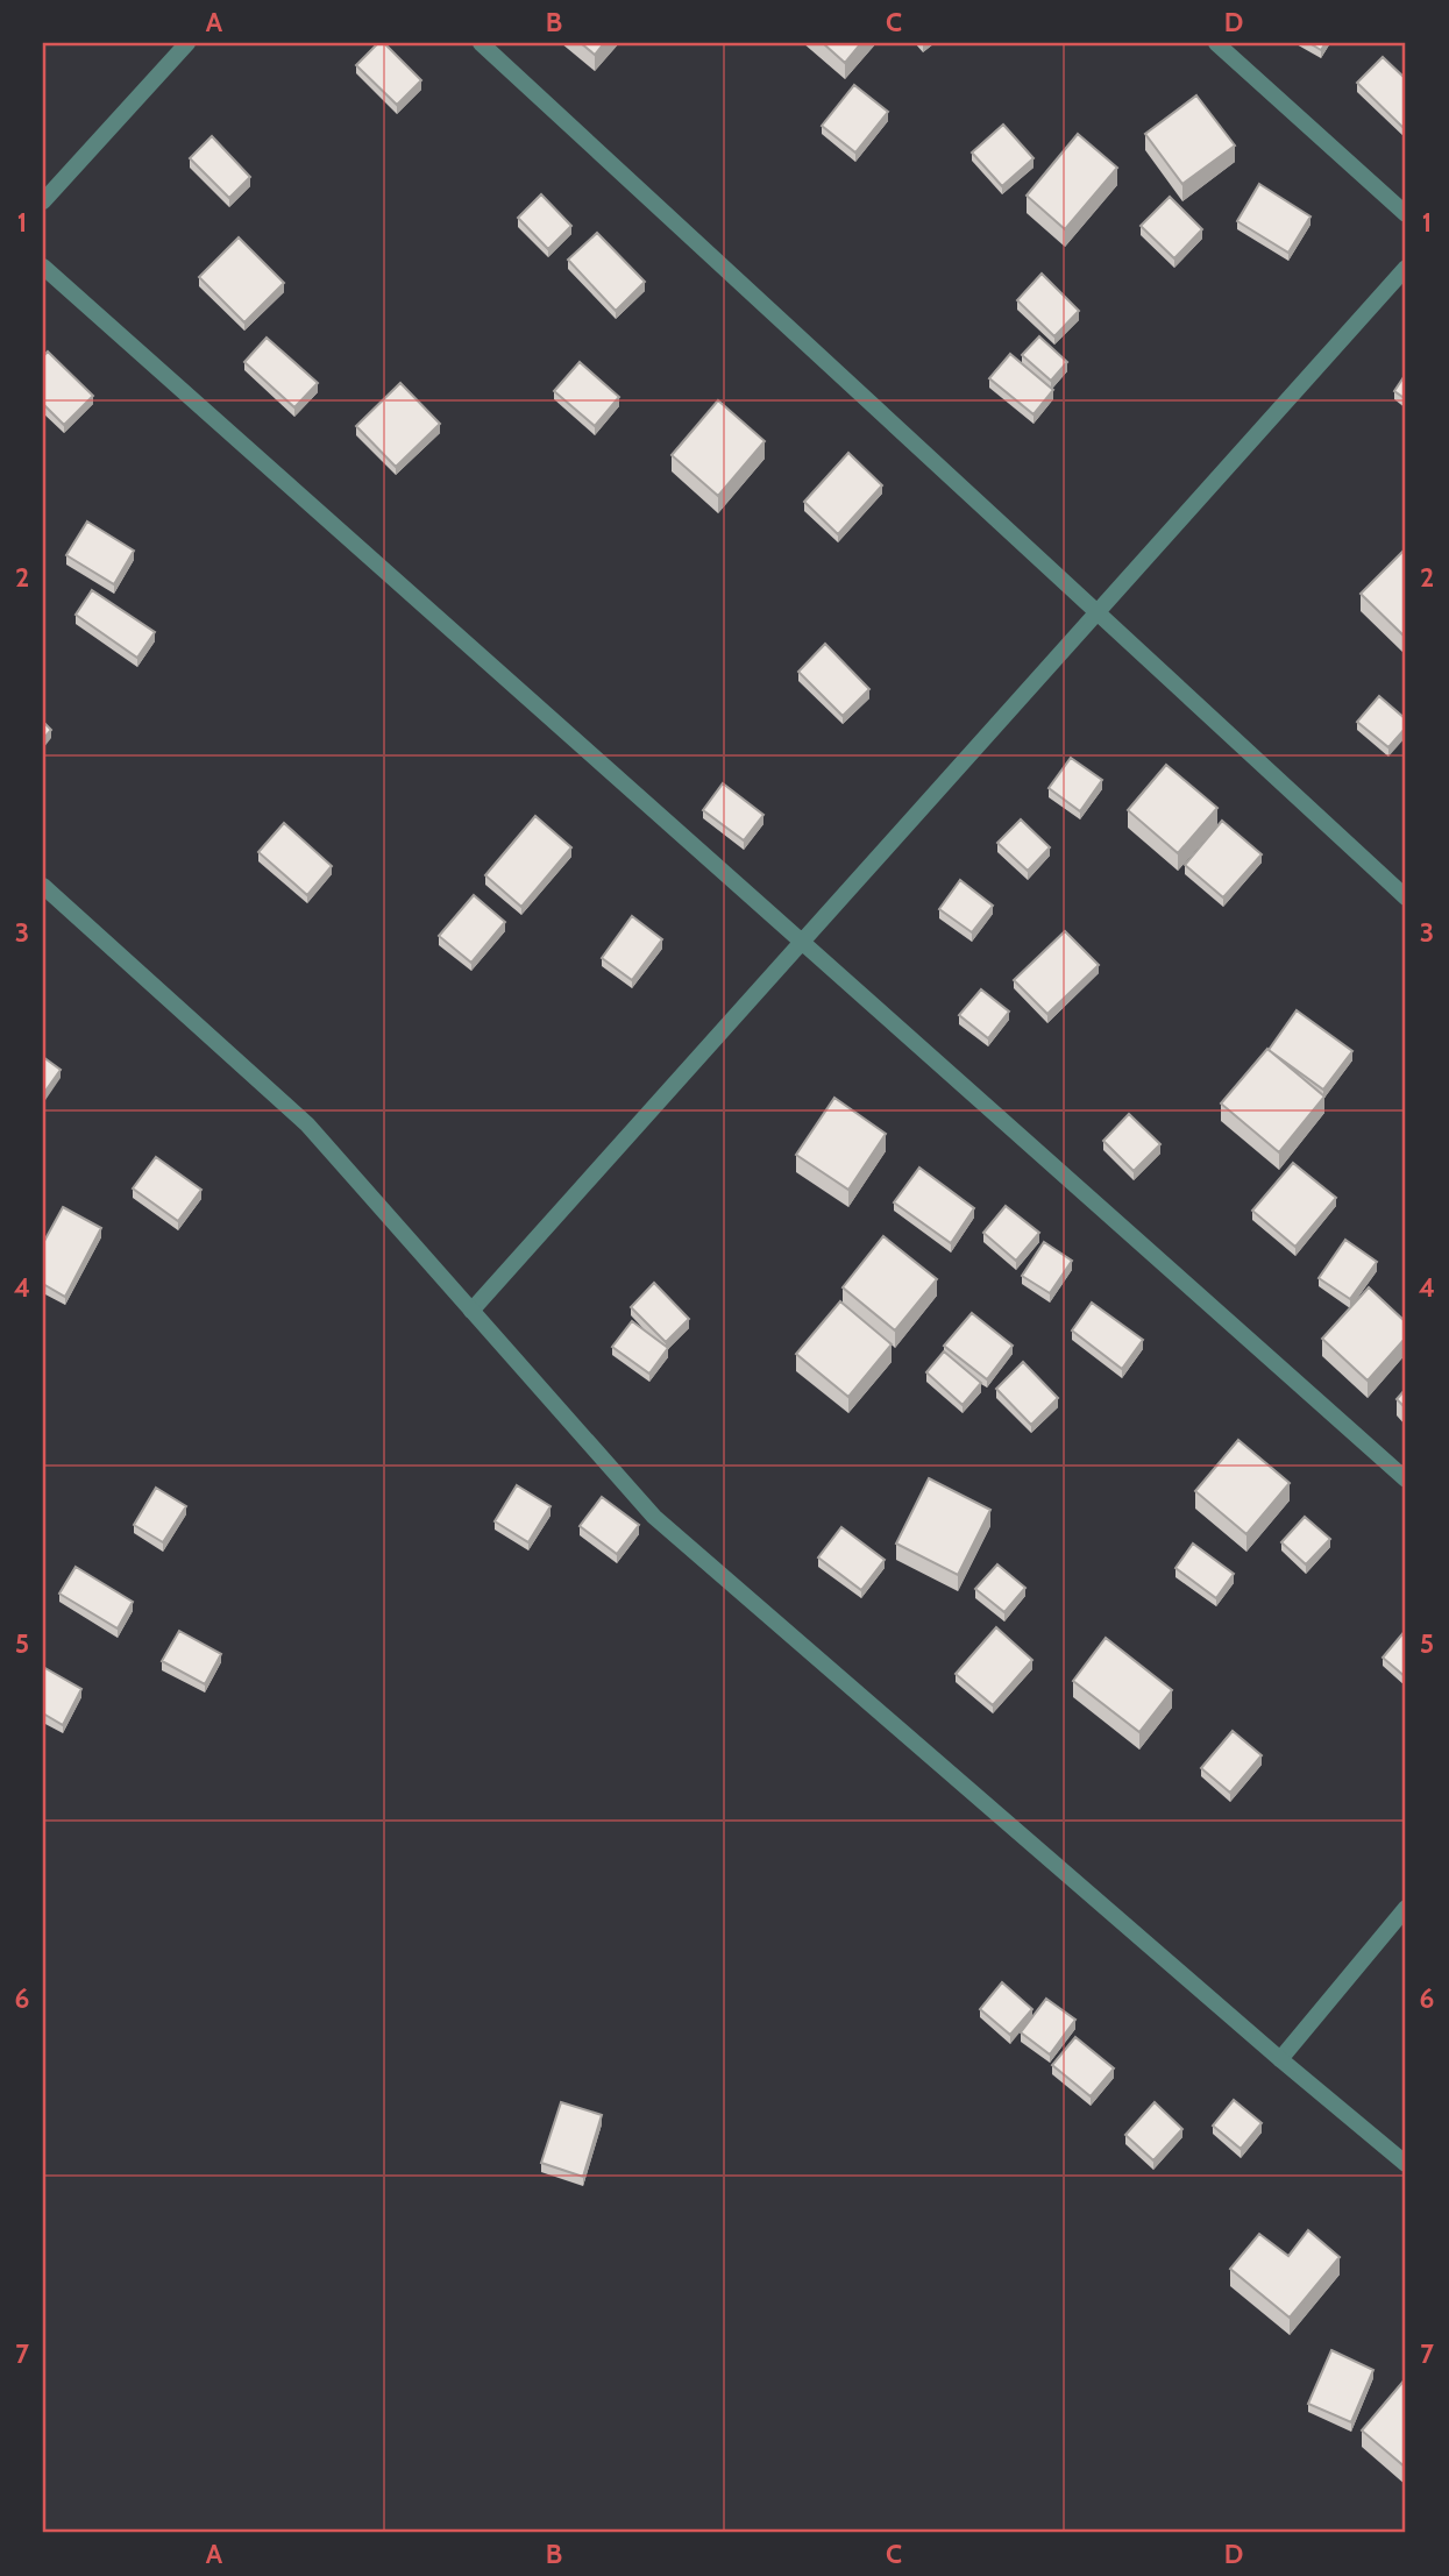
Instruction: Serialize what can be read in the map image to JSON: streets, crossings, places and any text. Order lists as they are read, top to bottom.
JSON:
{
  "grid": {
    "columns": [
      "A",
      "B",
      "C",
      "D"
    ],
    "rows": [
      "1",
      "2",
      "3",
      "4",
      "5",
      "6",
      "7"
    ]
  }
}
